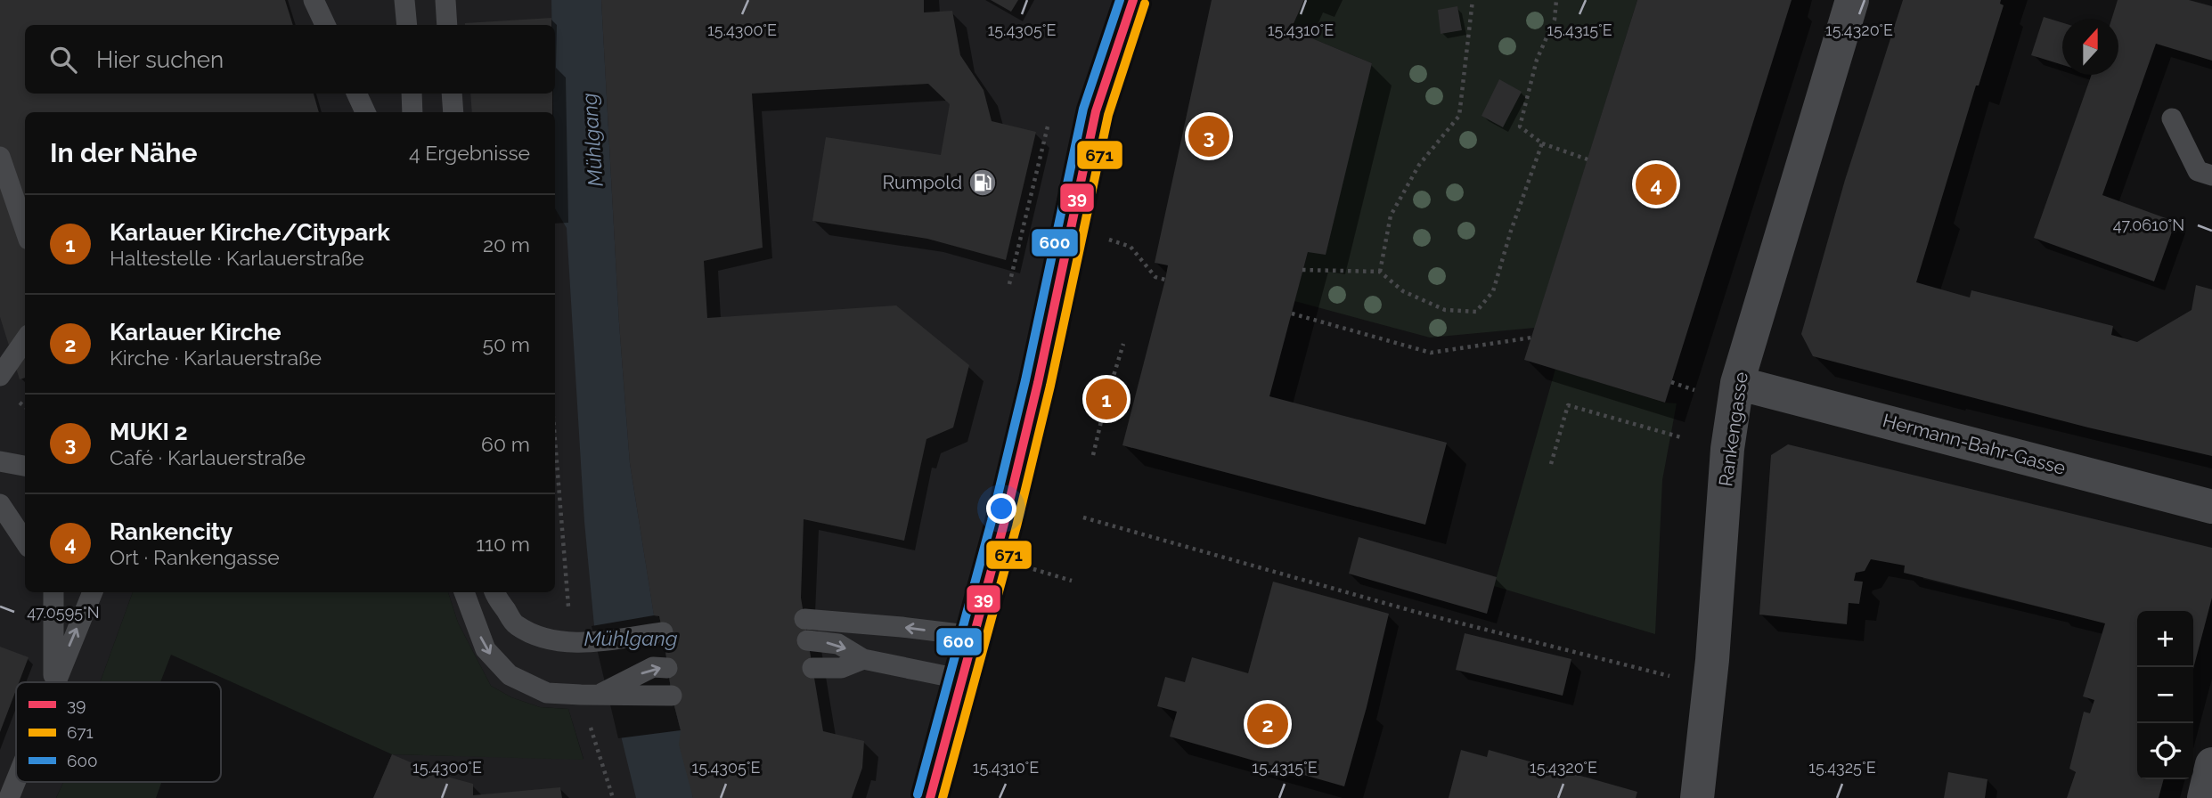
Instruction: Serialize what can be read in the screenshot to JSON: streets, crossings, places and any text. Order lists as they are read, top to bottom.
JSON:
{
  "streets": {
    "street": ["Rankengasse", "Hermann-Bahr-Gasse"]
  },
  "crossings": [
    ["Rankengasse", "Hermann-Bahr-Gasse"]
  ],
  "water": ["Mühlgang"],
  "places": {
    "fuel station": ["Rumpold"]
  },
  "lines": ["transit line 39", "transit line 600", "transit line 671"],
  "legend": ["39", "671", "600"],
  "north": "top",
  "page": {
    "search": "Hier suchen",
    "pins": [
      "3",
      "4",
      "1",
      "2"
    ],
    "heading": ["In der Nähe", "4 Ergebnisse"],
    "list": [
      {
        "mark": "1",
        "name": "Karlauer Kirche/Citypark",
        "note": "Haltestelle · Karlauerstraße",
        "value": "20 m"
      },
      {
        "mark": "2",
        "name": "Karlauer Kirche",
        "note": "Kirche · Karlauerstraße",
        "value": "50 m"
      },
      {
        "mark": "3",
        "name": "MUKI 2",
        "note": "Café · Karlauerstraße",
        "value": "60 m"
      },
      {
        "mark": "4",
        "name": "Rankencity",
        "note": "Ort · Rankengasse",
        "value": "110 m"
      }
    ],
    "map_buttons": ["+", "−"]
  },
  "coordinates": [
    "15.4300°E",
    "15.4305°E",
    "15.4310°E",
    "15.4315°E",
    "15.4320°E",
    "47.0610°N",
    "47.0595°N",
    "15.4325°E"
  ]
}
